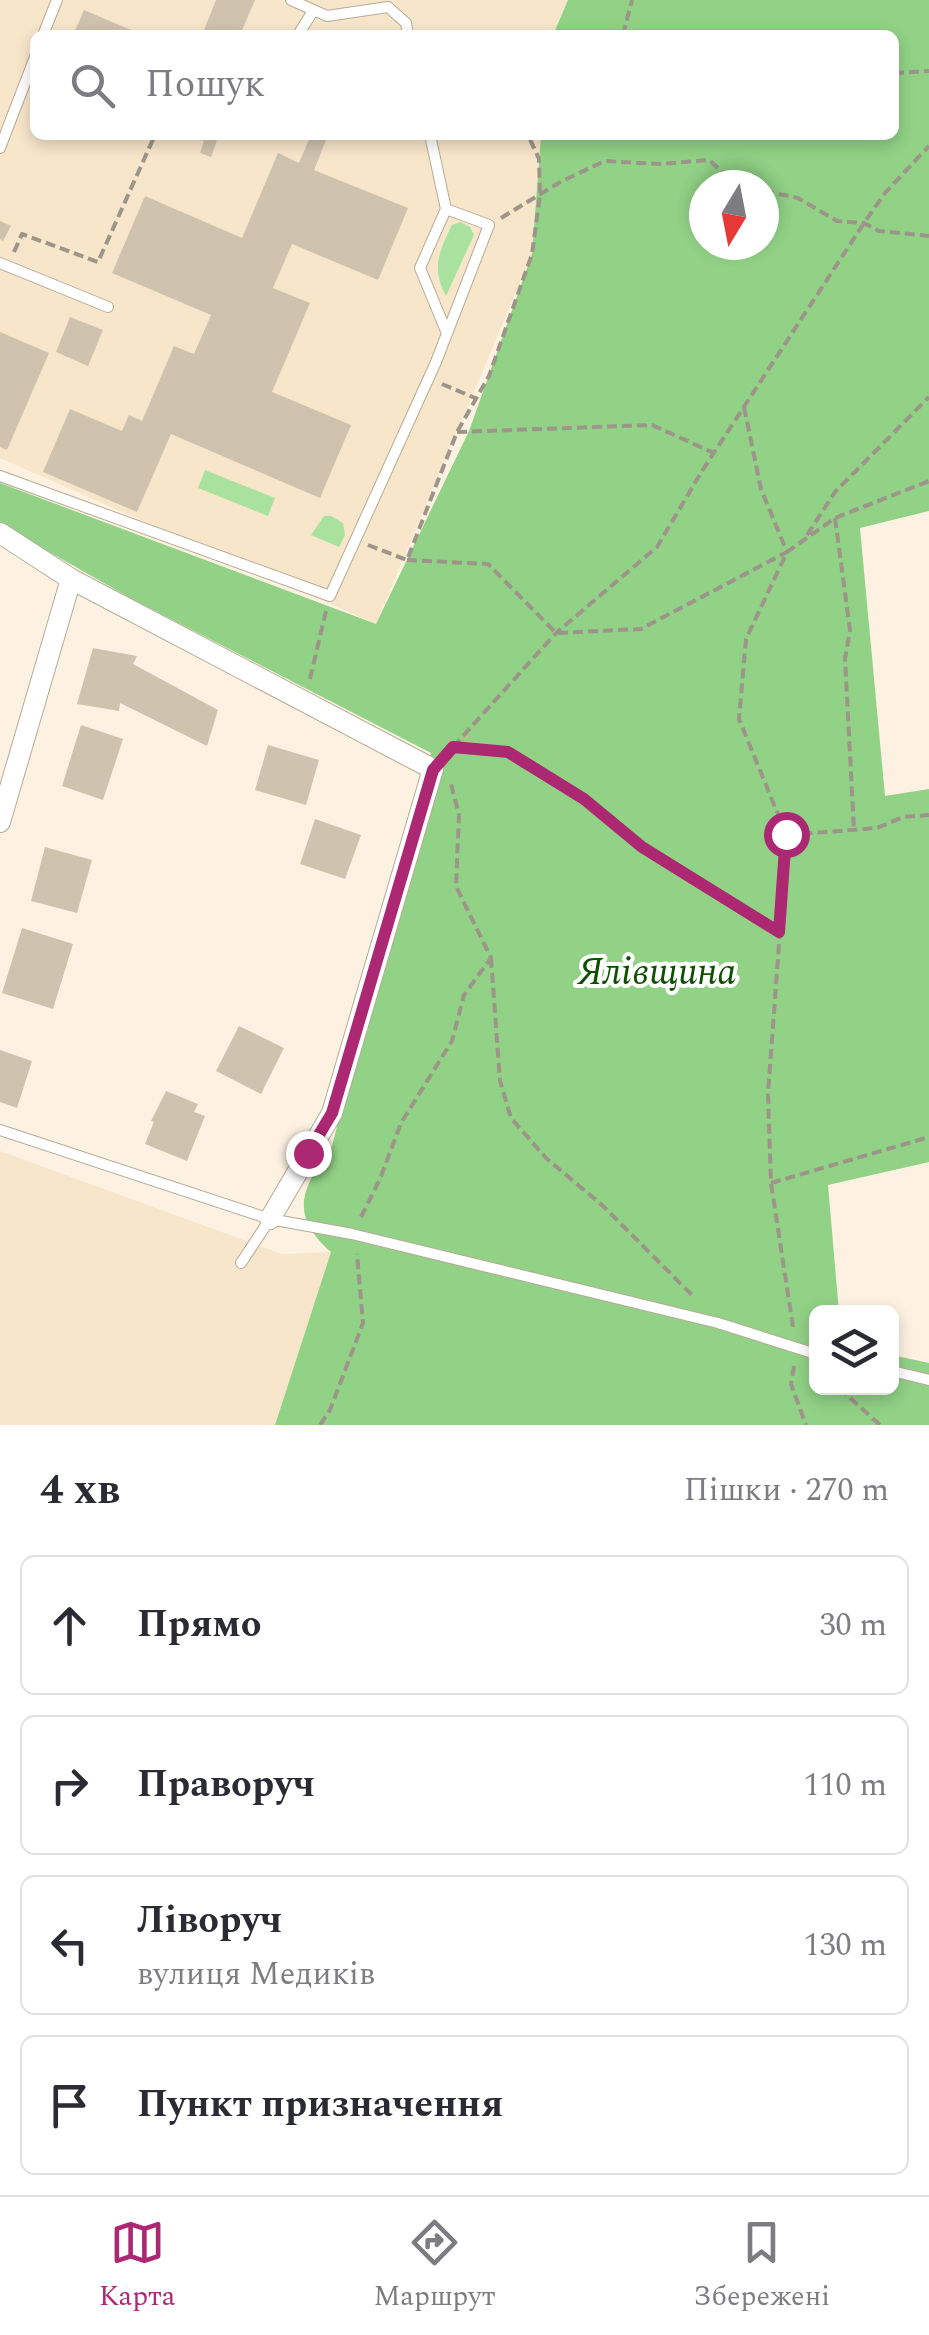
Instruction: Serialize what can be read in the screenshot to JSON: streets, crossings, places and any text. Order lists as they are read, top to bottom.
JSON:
{
  "parks": ["Ялівщина"],
  "north": "bottom",
  "page": {
    "search": "Пошук",
    "heading": ["4 хв", "Пішки · 270 m"],
    "list": [
      ["Прямо", "30 m"],
      ["Праворуч", "110 m"],
      ["Ліворуч", "вулиця Медиків", "130 m"],
      "Пункт призначення"
    ],
    "nav": ["Карта", "Маршрут", "Збережені"]
  }
}
